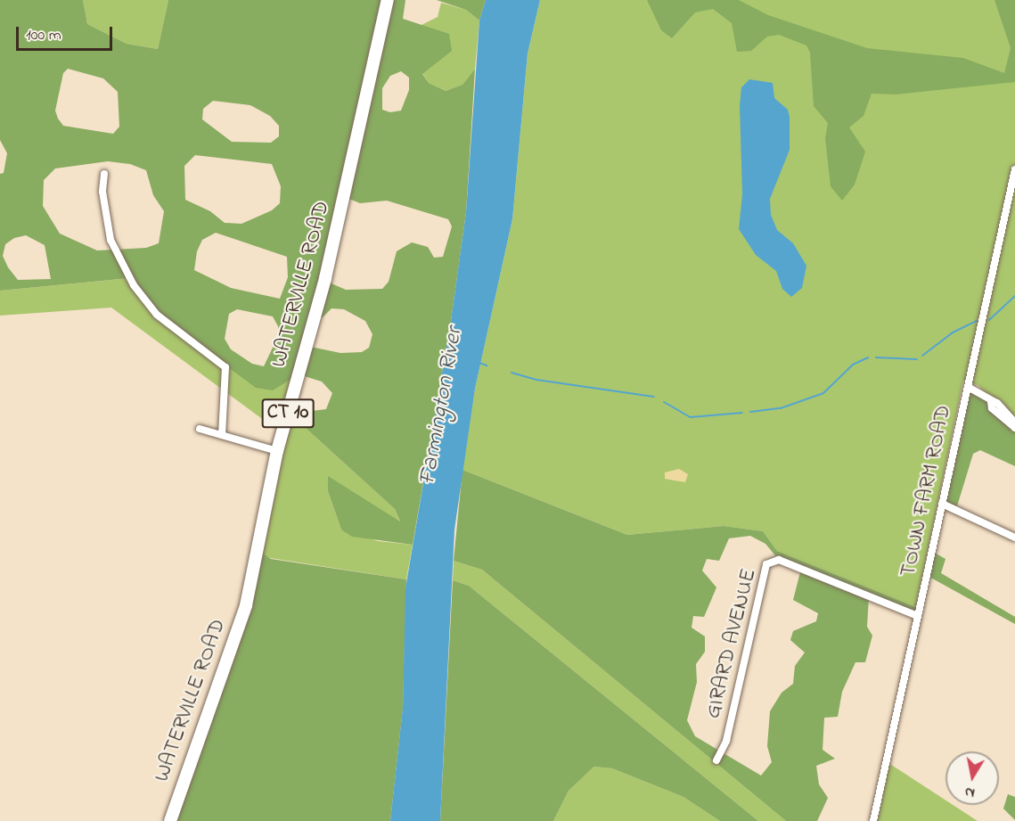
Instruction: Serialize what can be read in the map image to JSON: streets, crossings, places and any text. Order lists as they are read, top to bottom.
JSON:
{
  "streets": {
    "highway": ["WATERVILLE ROAD", "CT 10"],
    "street": ["TOWN FARM ROAD", "GIRARD AVENUE"]
  },
  "crossings": [
    ["TOWN FARM ROAD", "GIRARD AVENUE"]
  ],
  "water": ["Farmington River"],
  "scale_bar": "100 m",
  "north": "bottom"
}
